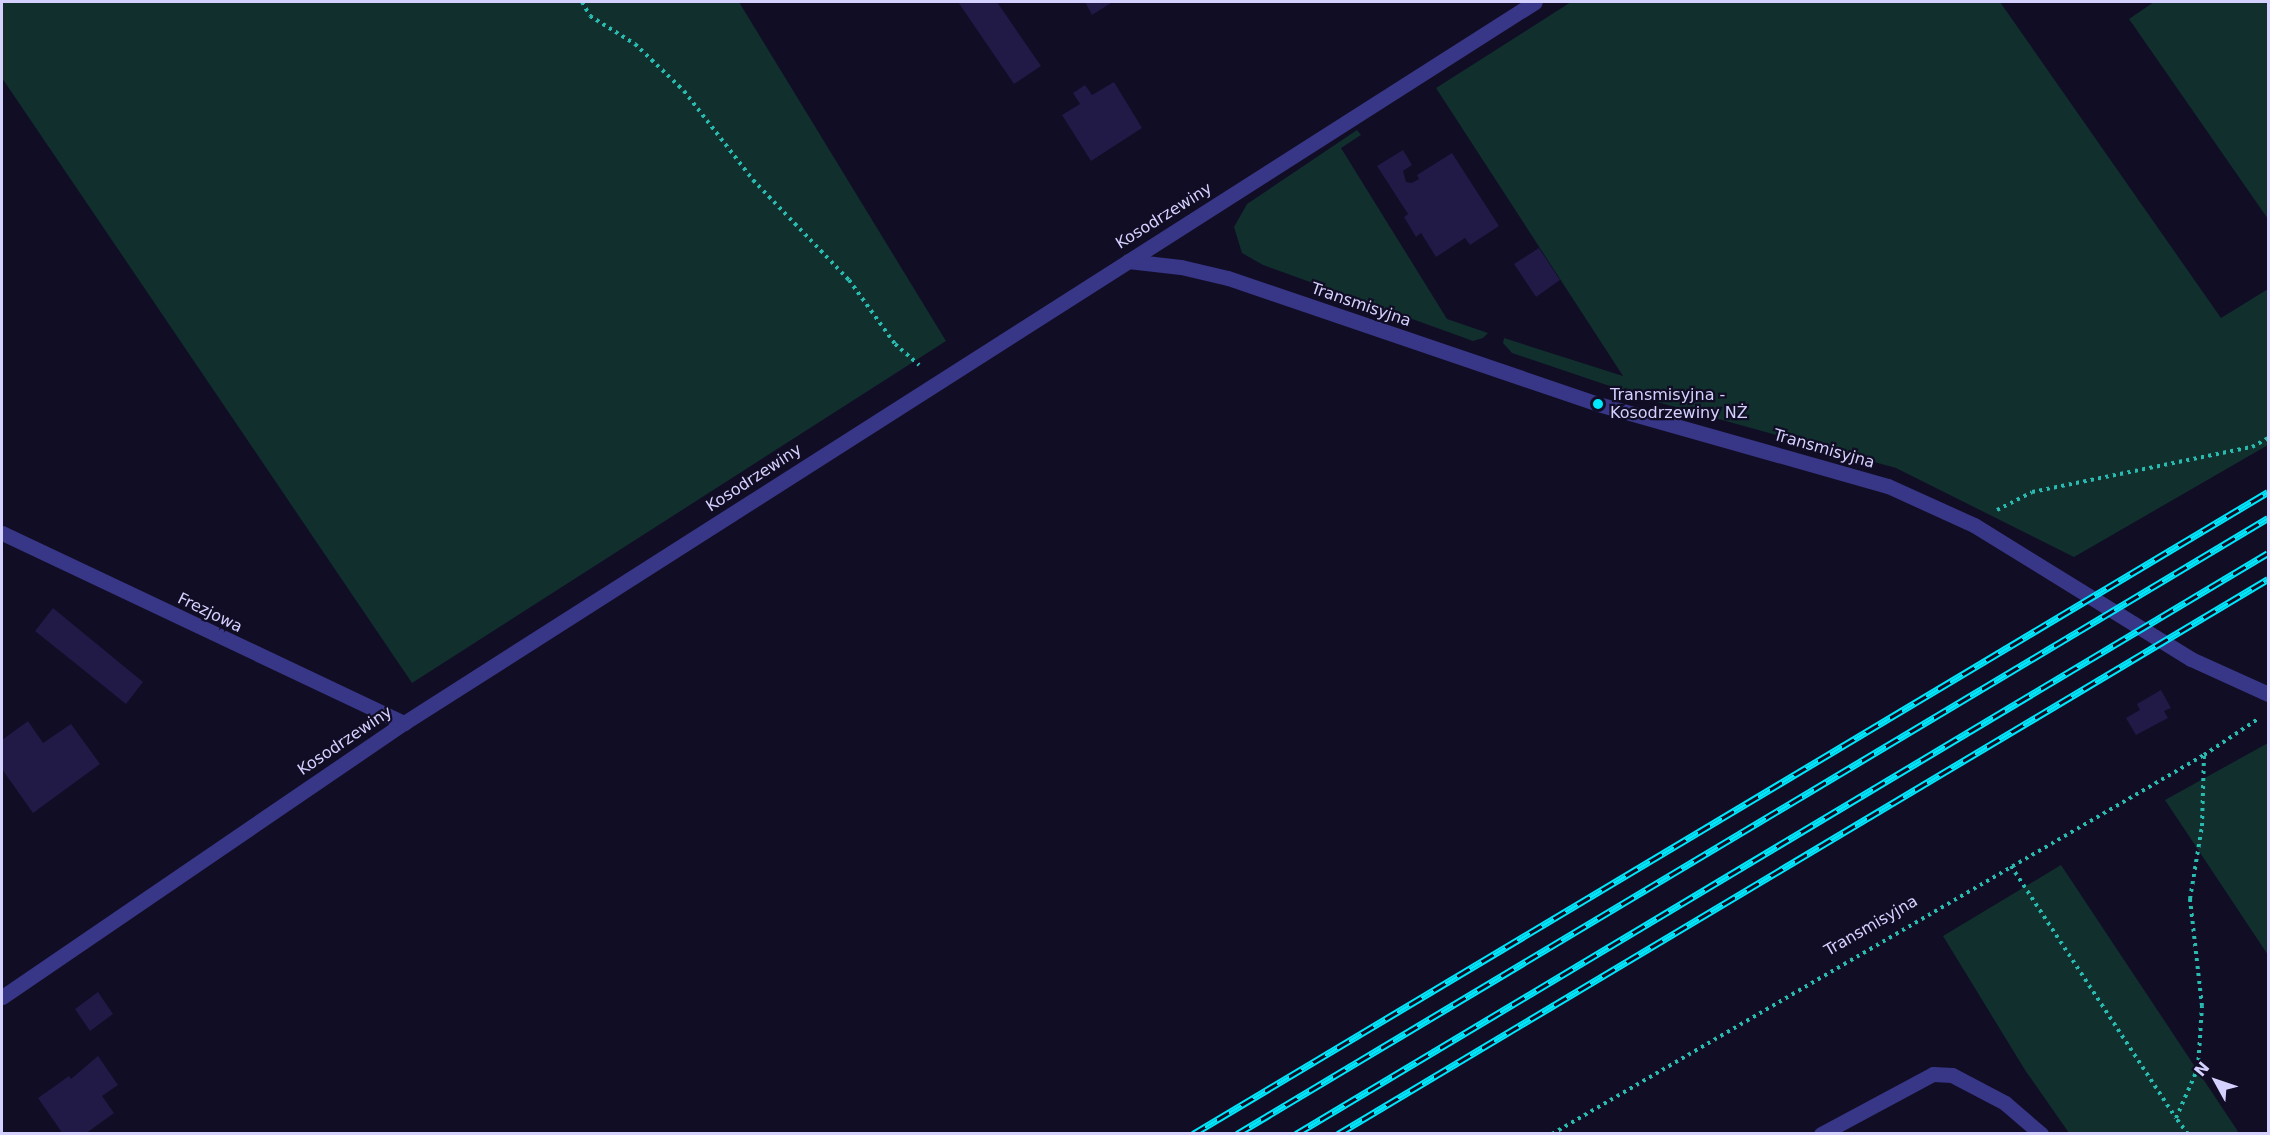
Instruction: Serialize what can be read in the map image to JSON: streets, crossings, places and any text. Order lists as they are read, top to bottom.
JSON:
{
  "streets": {
    "street": ["Kosodrzewiny", "Transmisyjna", "Frezjowa"]
  },
  "crossings": [
    ["Kosodrzewiny", "Transmisyjna"],
    ["Kosodrzewiny", "Frezjowa"]
  ],
  "places": ["Transmisyjna - Kosodrzewiny NŻ"],
  "north": "top left"
}
